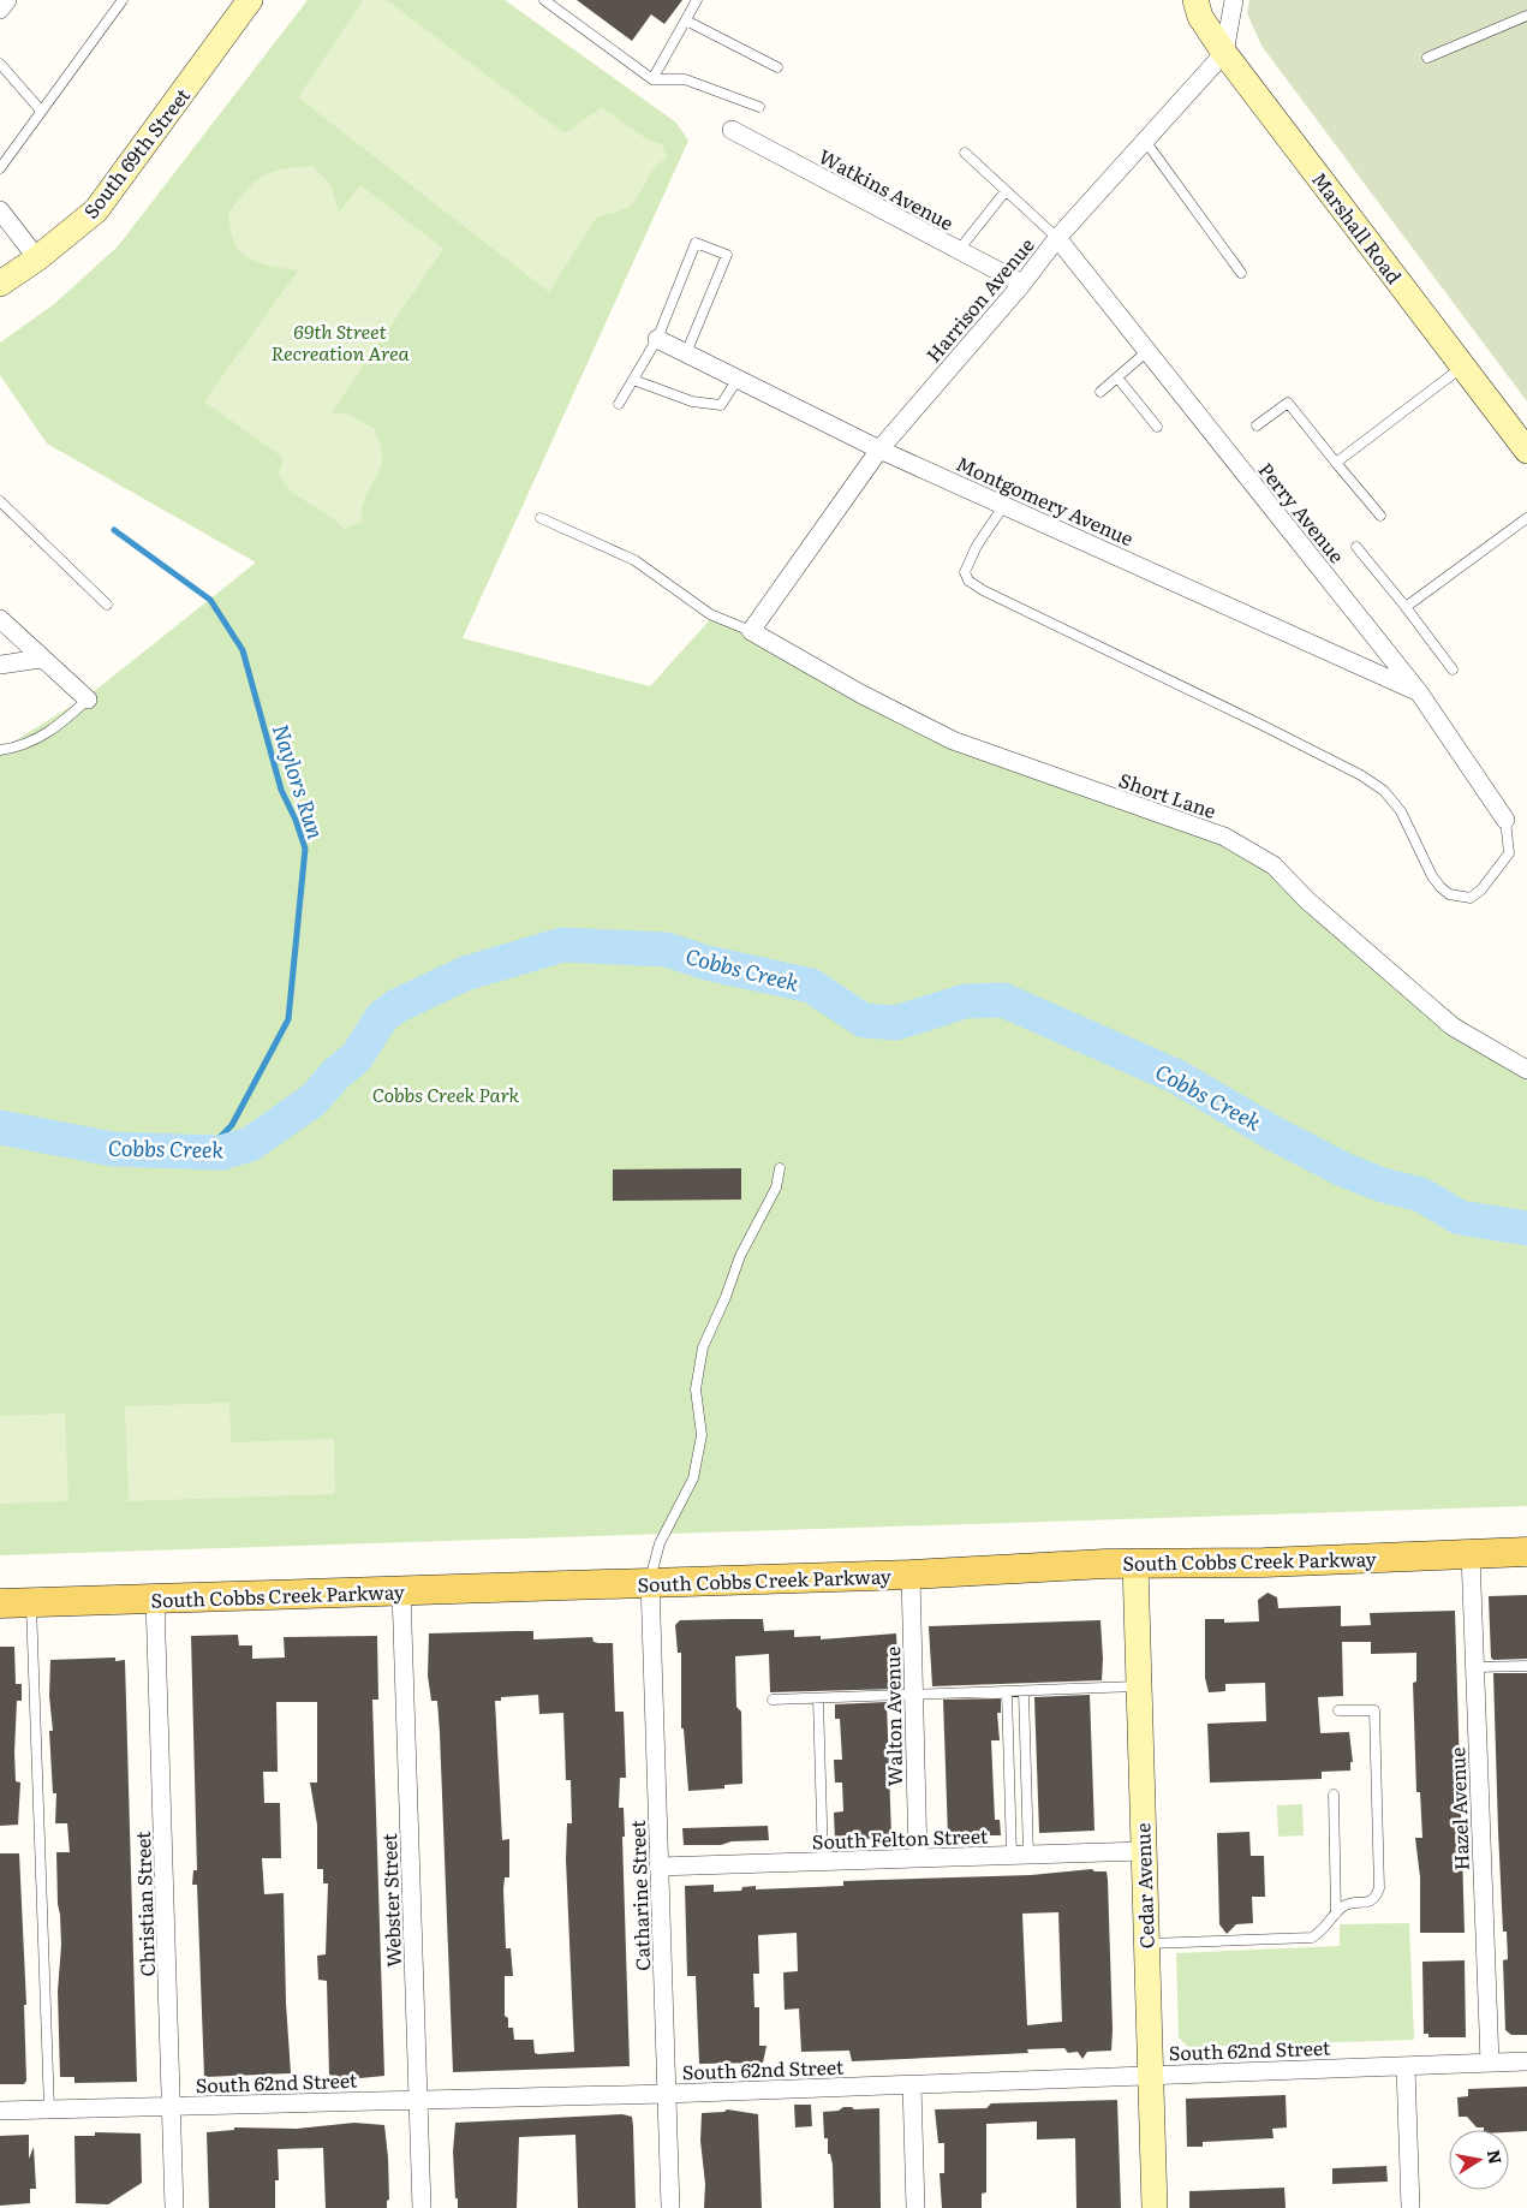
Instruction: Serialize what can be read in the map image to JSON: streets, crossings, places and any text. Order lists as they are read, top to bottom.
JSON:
{
  "streets": {
    "main road": [
      "South 69th Street",
      "Marshall Road",
      "South Cobbs Creek Parkway",
      "Cedar Avenue"
    ],
    "street": [
      "Watkins Avenue",
      "Harrison Avenue",
      "Montgomery Avenue",
      "Perry Avenue",
      "Short Lane",
      "Walton Avenue",
      "Hazel Avenue",
      "South Felton Street",
      "Catharine Street",
      "Webster Street",
      "Christian Street",
      "South 62nd Street"
    ]
  },
  "crossings": [
    ["Watkins Avenue", "Harrison Avenue"],
    ["Marshall Road", "Harrison Avenue"],
    ["Harrison Avenue", "Montgomery Avenue"],
    ["Harrison Avenue", "Perry Avenue"],
    ["Harrison Avenue", "Short Lane"],
    ["Montgomery Avenue", "Perry Avenue"],
    ["South Cobbs Creek Parkway", "Walton Avenue"],
    ["South Cobbs Creek Parkway", "Hazel Avenue"],
    ["South Cobbs Creek Parkway", "Cedar Avenue"],
    ["South Cobbs Creek Parkway", "Catharine Street"],
    ["South Cobbs Creek Parkway", "Webster Street"],
    ["South Cobbs Creek Parkway", "Christian Street"],
    ["Walton Avenue", "South Felton Street"],
    ["Hazel Avenue", "South 62nd Street"],
    ["South Felton Street", "Cedar Avenue"],
    ["South Felton Street", "Catharine Street"],
    ["Cedar Avenue", "South 62nd Street"],
    ["Catharine Street", "South 62nd Street"],
    ["Webster Street", "South 62nd Street"],
    ["Christian Street", "South 62nd Street"]
  ],
  "water": ["Naylors Run", "Cobbs Creek"],
  "parks": ["69th Street Recreation Area", "Cobbs Creek Park"],
  "north": "right"
}
